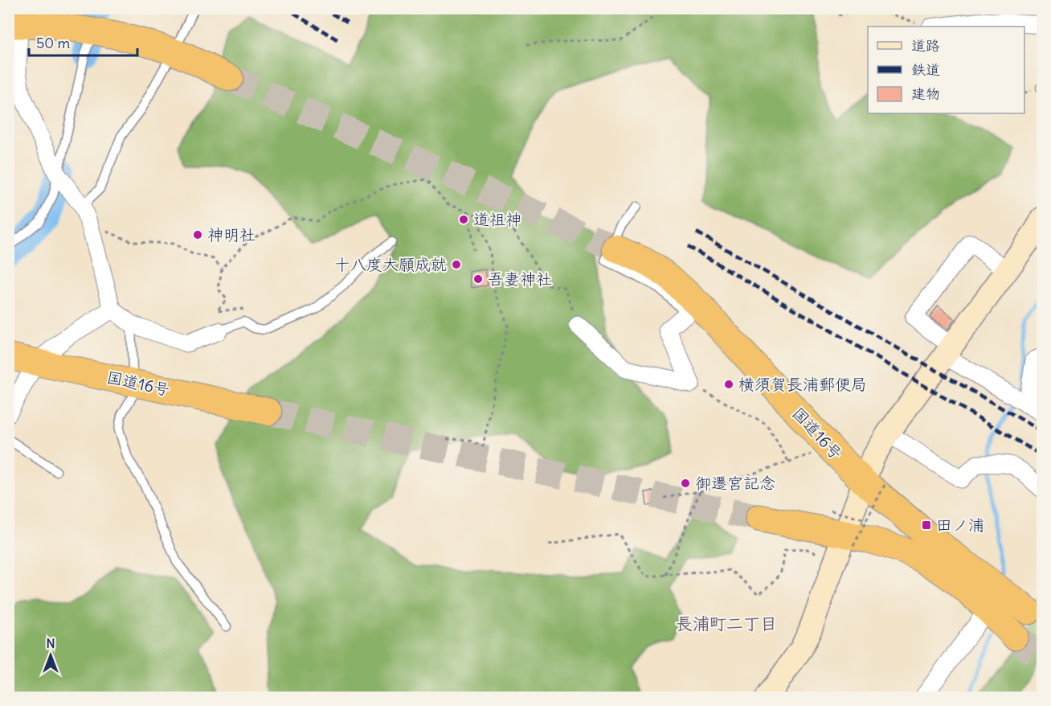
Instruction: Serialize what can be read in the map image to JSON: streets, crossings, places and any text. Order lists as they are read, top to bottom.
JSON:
{
  "streets": {
    "highway": ["国道16号"]
  },
  "districts": ["長浦町二丁目"],
  "places": {
    "other": [
      "道祖神",
      "神明社",
      "十八度大願成就",
      "吾妻神社",
      "横須賀長浦郵便局",
      "御遷宮記念"
    ],
    "transit": ["田ノ浦"]
  },
  "legend": ["道路", "鉄道", "建物"],
  "scale_bar": "50 m",
  "north": "top"
}
